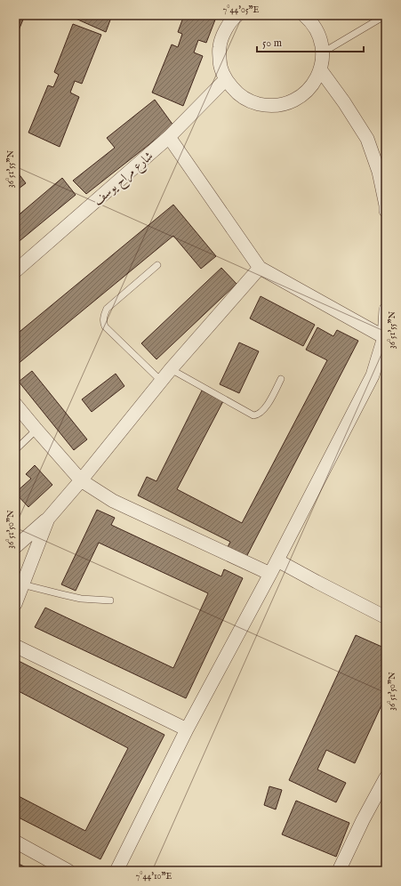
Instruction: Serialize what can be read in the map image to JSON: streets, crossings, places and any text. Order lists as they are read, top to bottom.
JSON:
{
  "streets": {
    "street": ["شارع مراح يوسف"]
  },
  "scale_bar": "50 m",
  "coordinates": [
    "7°44'05\"E",
    "36°51'55\"N",
    "36°51'50\"N",
    "7°44'10\"E"
  ]
}
